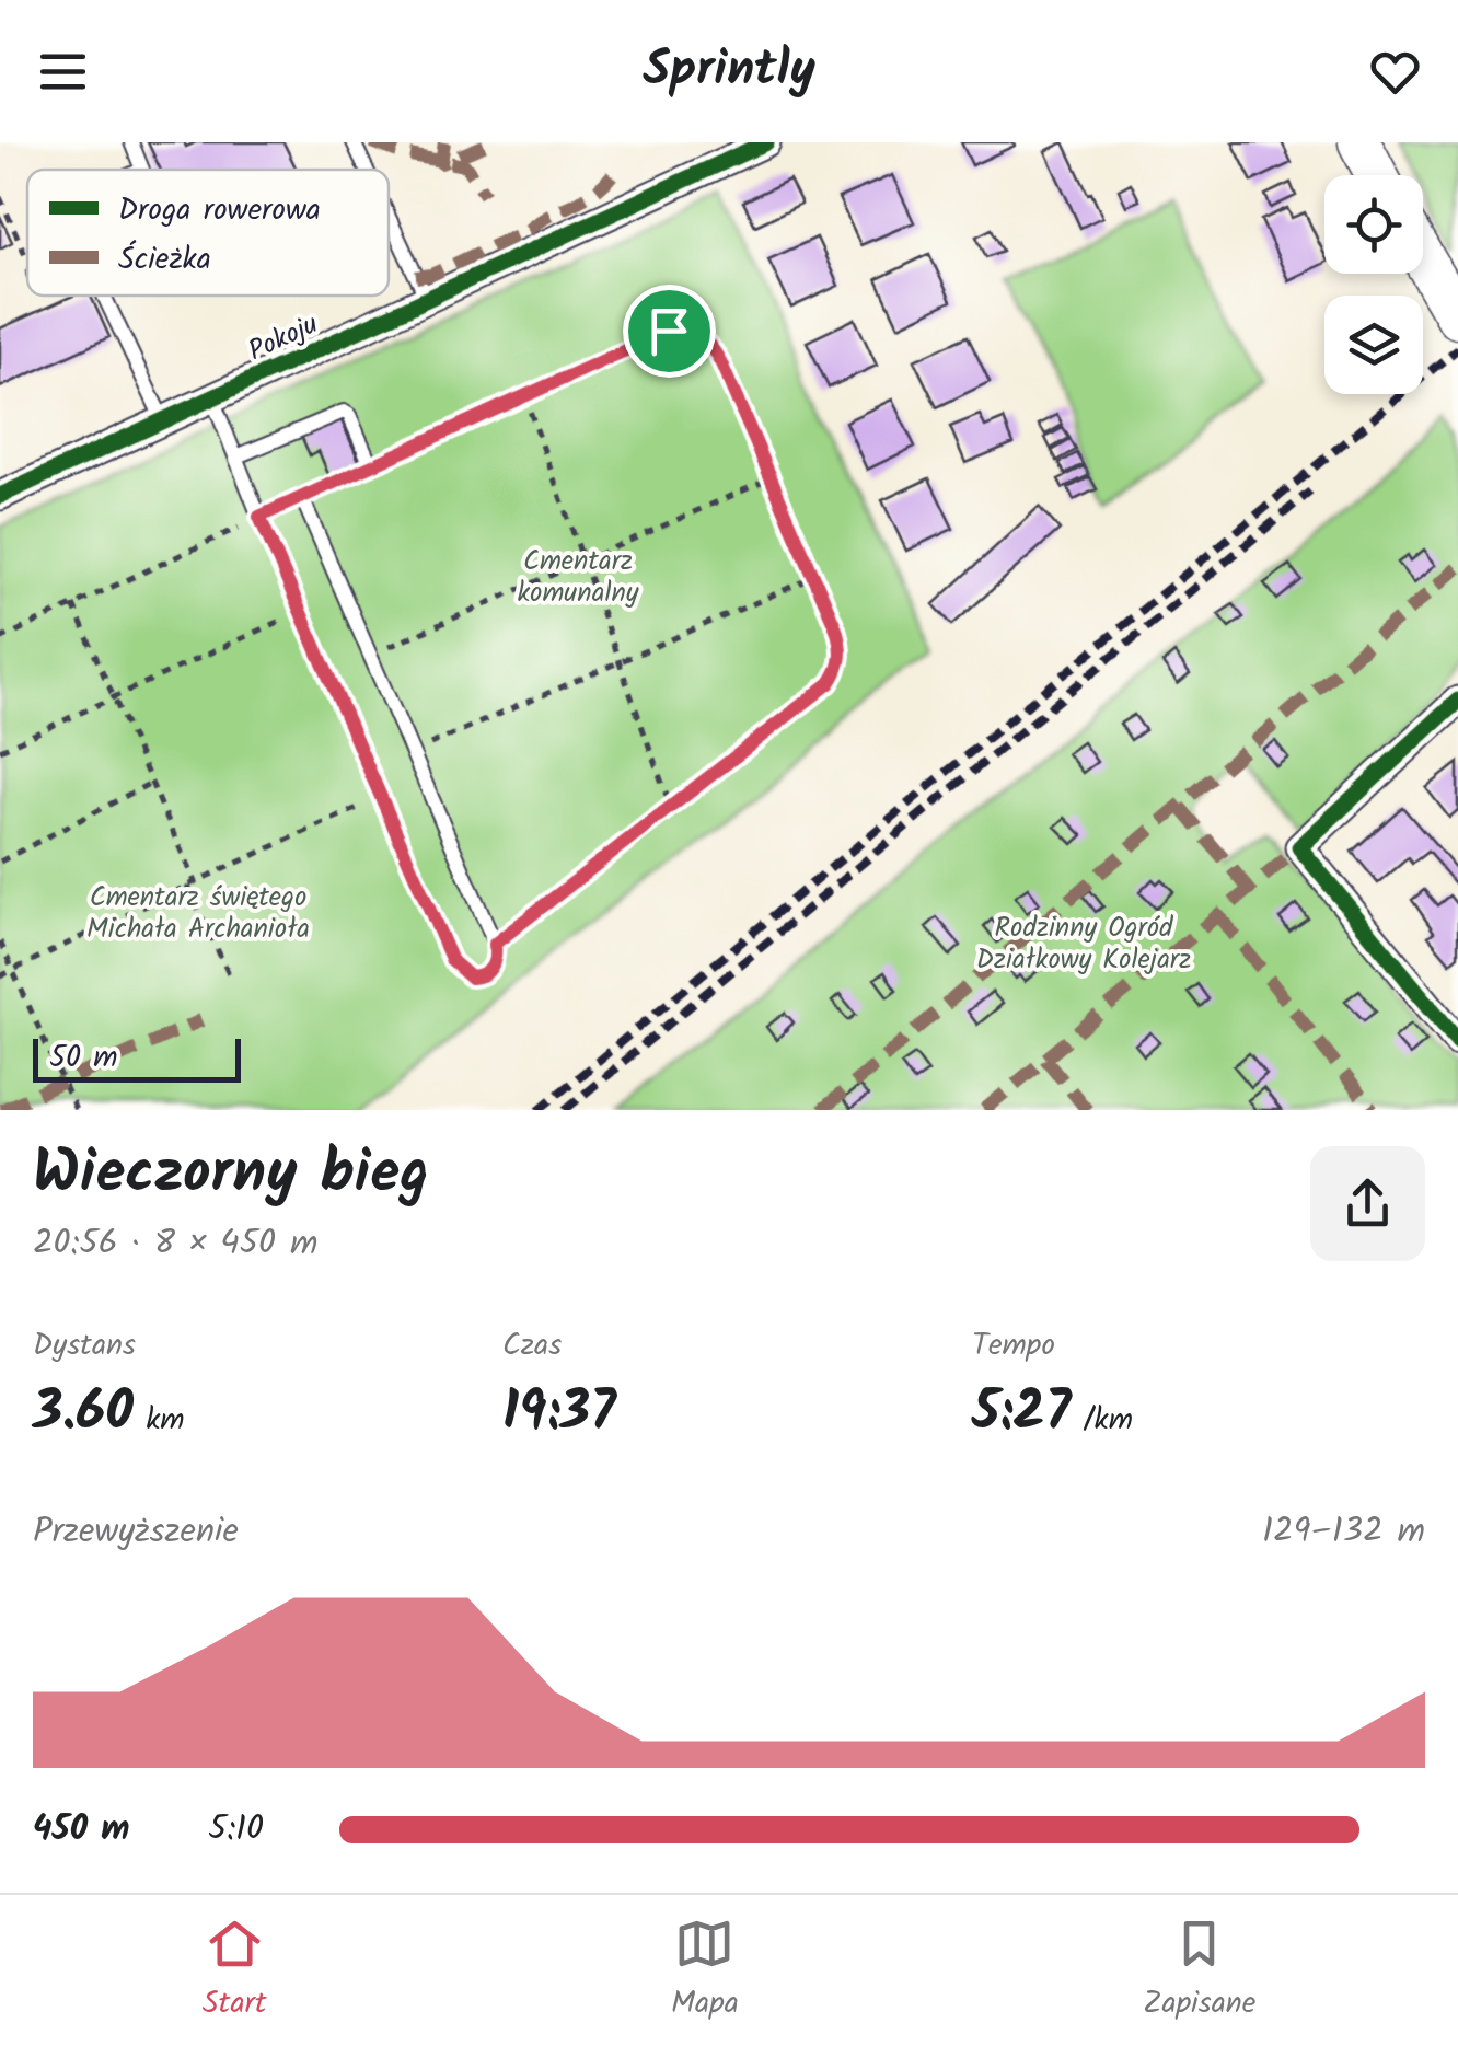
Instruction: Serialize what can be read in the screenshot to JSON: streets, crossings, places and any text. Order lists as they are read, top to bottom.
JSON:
{
  "streets": {
    "street": ["Pokoju"]
  },
  "parks": ["Cmentarz komunalny", "Cmentarz świętego Michała Archanioła", "Rodzinny Ogród Działkowy Kolejarz"],
  "legend": ["Droga rowerowa", "Ścieżka"],
  "scale_bar": "50 m",
  "page": {
    "header": "Sprintly",
    "scale": "50 m",
    "heading": ["Wieczorny bieg", "20:56 · 8 × 450 m"],
    "stats": [
      ["Dystans", "3.60 km"],
      ["Czas", "19:37"],
      ["Tempo", "5:27 /km"]
    ],
    "chart": ["Przewyższenie", "129–132 m"],
    "list": [
      {
        "name": "450 m",
        "note": "5:10"
      }
    ],
    "tabs": ["Start", "Mapa", "Zapisane"]
  }
}
